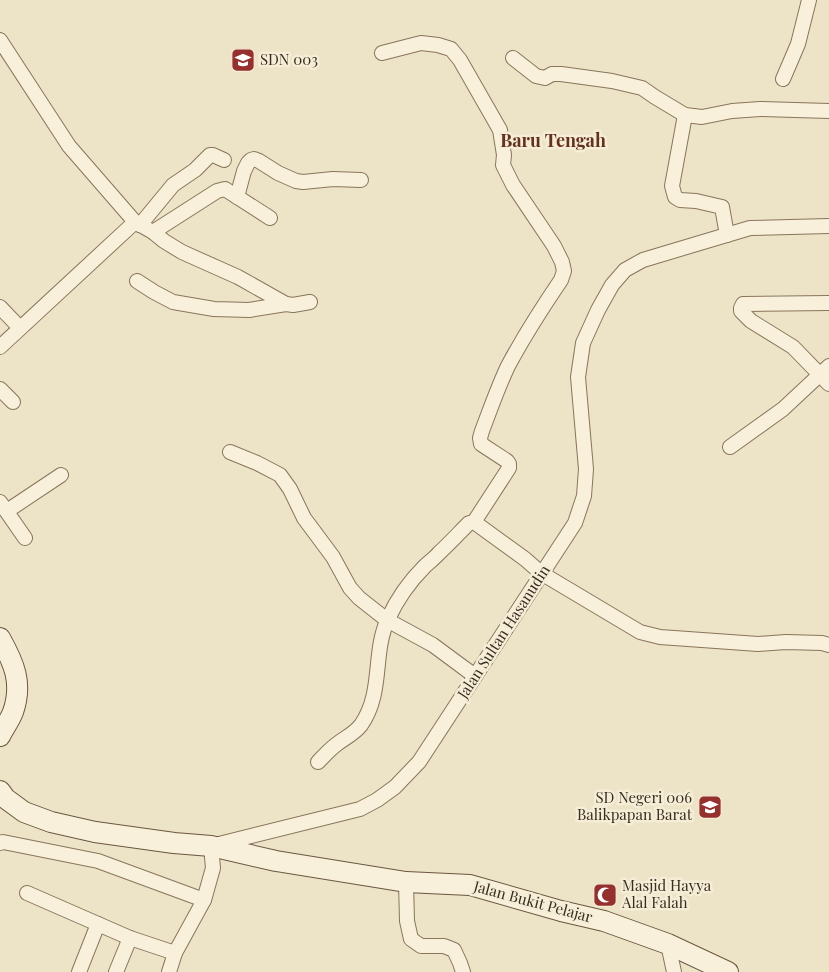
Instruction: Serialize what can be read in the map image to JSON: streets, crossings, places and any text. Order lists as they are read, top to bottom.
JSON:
{
  "streets": {
    "street": ["Jalan Sultan Hasanudin", "Jalan Bukit Pelajar"]
  },
  "crossings": [
    ["Jalan Sultan Hasanudin", "Jalan Bukit Pelajar"]
  ],
  "districts": ["Baru Tengah"],
  "places": {
    "school or university": ["SDN 003", "SD Negeri 006 Balikpapan Barat"],
    "mosque": ["Masjid Hayya Alal Falah"]
  }
}
